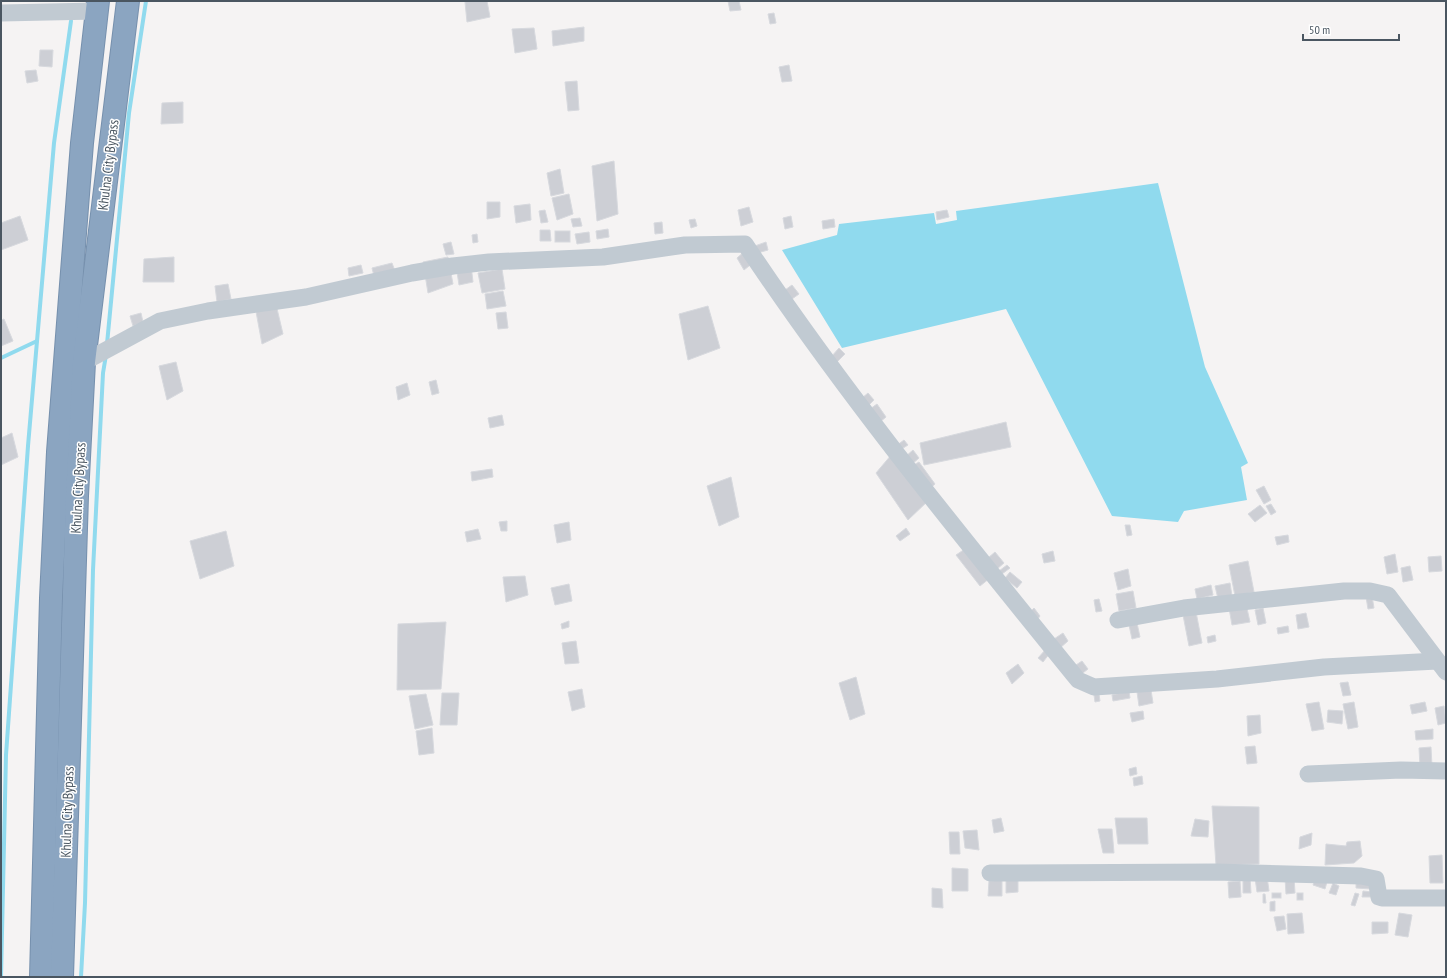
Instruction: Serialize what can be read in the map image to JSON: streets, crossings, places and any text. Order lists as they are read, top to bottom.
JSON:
{
  "streets": {
    "highway": ["Khulna City Bypass"]
  },
  "scale_bar": "50 m"
}
